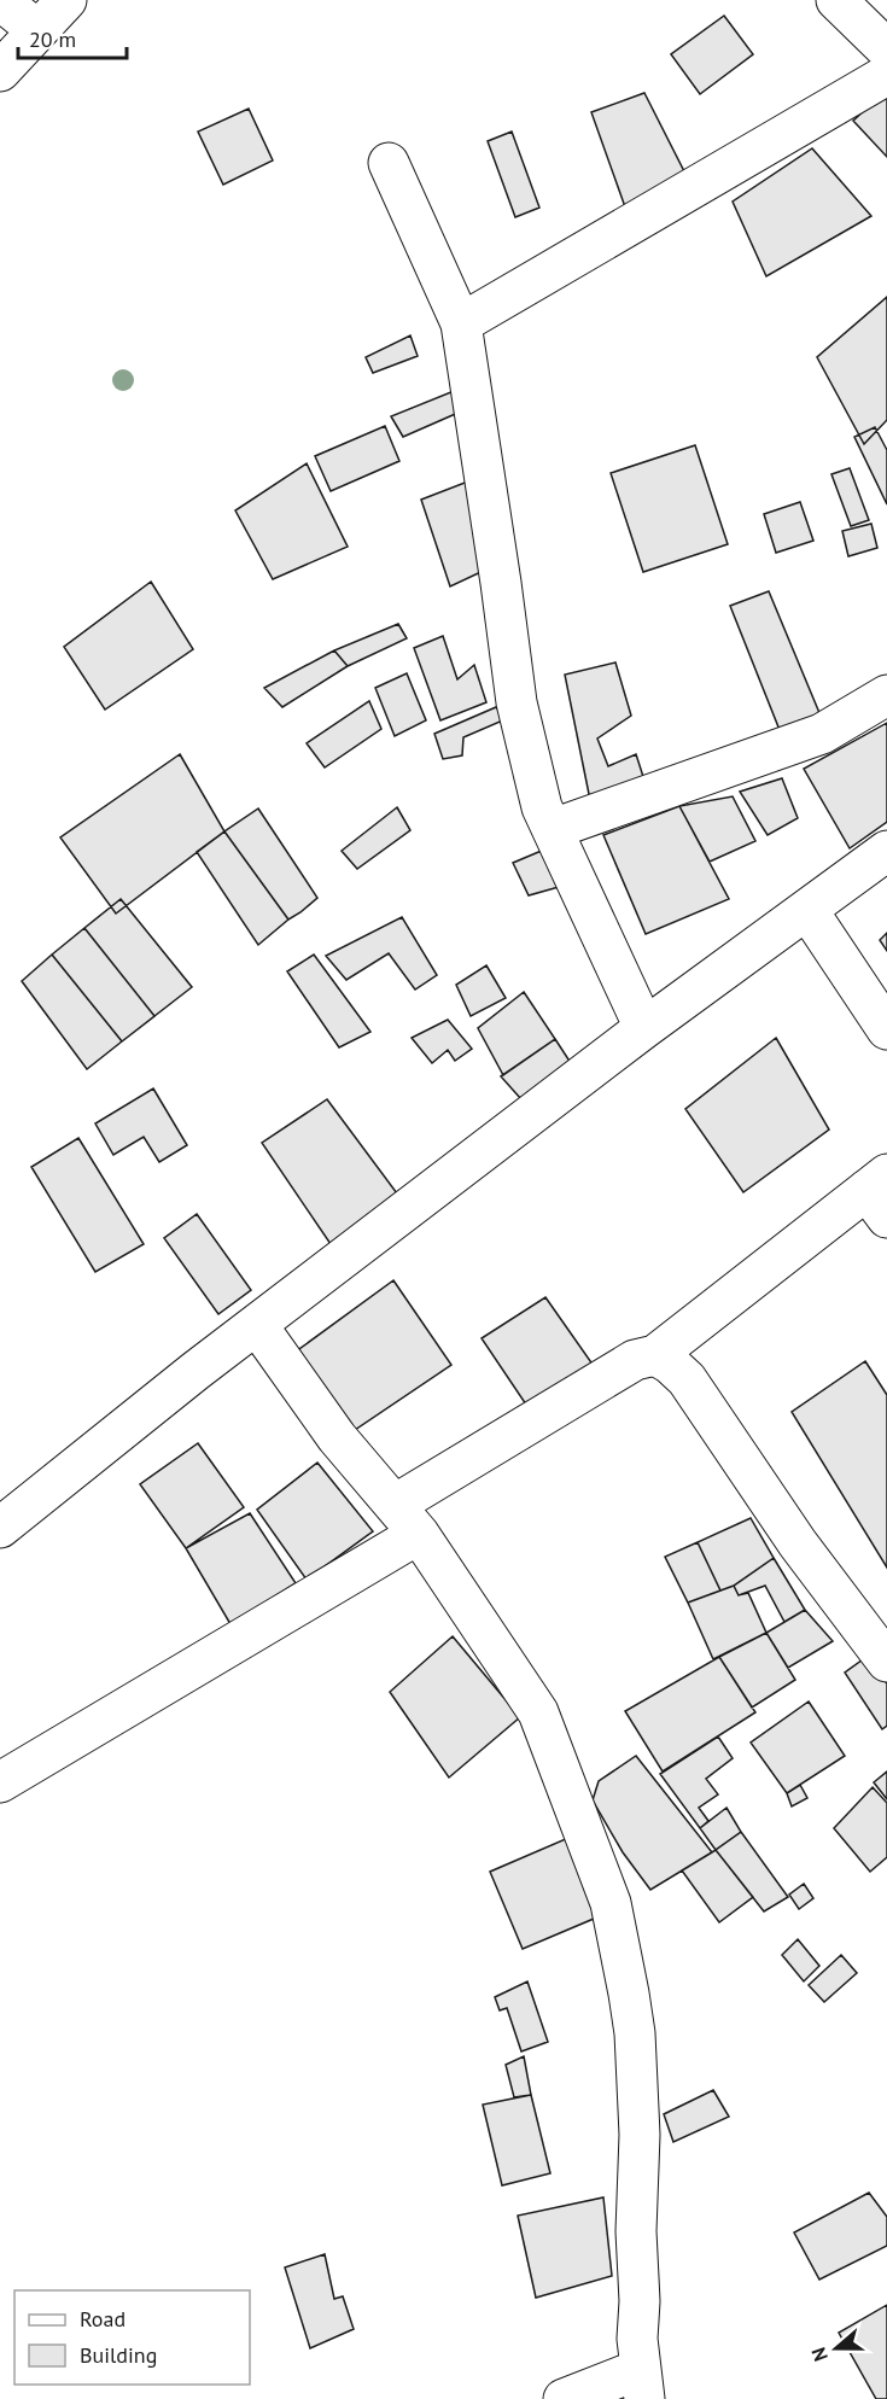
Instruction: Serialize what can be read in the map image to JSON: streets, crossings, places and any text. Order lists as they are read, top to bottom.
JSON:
{
  "legend": ["Road", "Building"],
  "scale_bar": "20 m",
  "north": "left"
}
